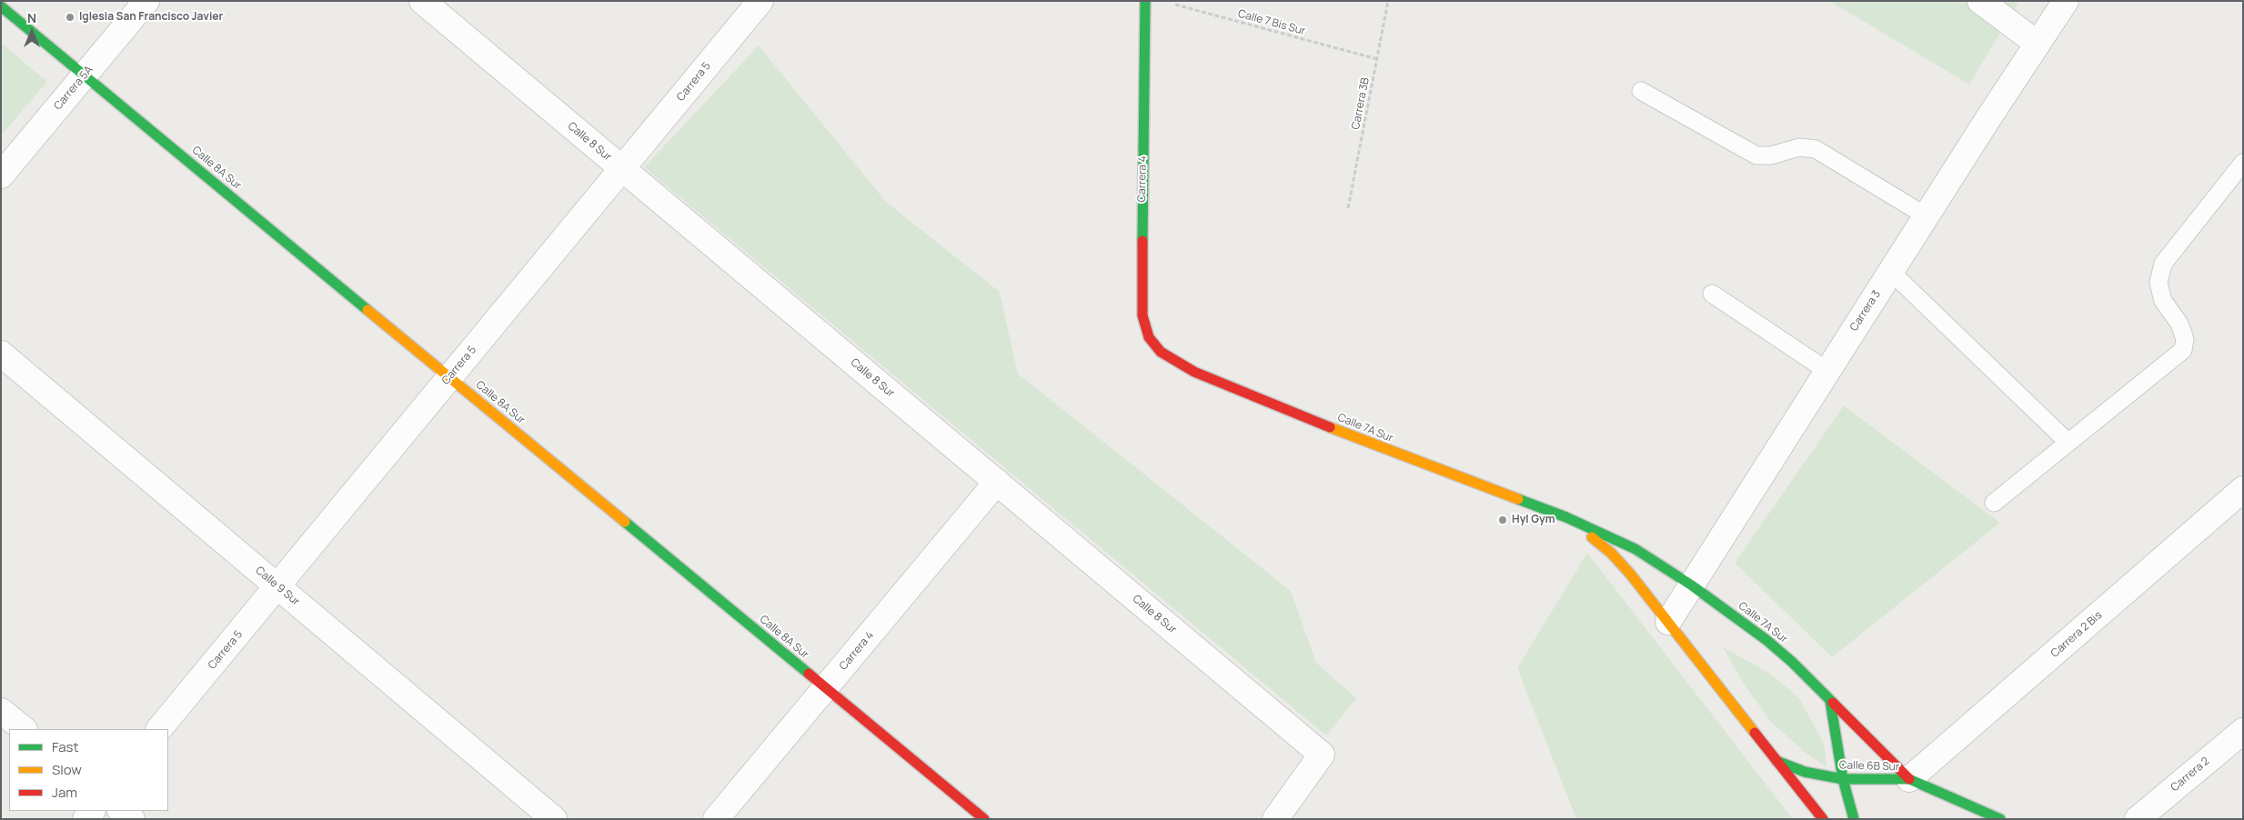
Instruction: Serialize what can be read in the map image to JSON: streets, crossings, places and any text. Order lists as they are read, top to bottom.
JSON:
{
  "streets": {
    "street": [
      "Carrera 5",
      "Carrera 5A",
      "Calle 8 Sur",
      "Calle 8A Sur",
      "Carrera 4",
      "Carrera 3",
      "Calle 7A Sur",
      "Calle 9 Sur",
      "Carrera 2 Bis",
      "Calle 6B Sur",
      "Carrera 2"
    ],
    "path": ["Calle 7 Bis Sur", "Carrera 3B"]
  },
  "crossings": [
    ["Calle 7 Bis Sur", "Carrera 3B"],
    ["Carrera 5", "Calle 8 Sur"],
    ["Carrera 5", "Calle 8A Sur"],
    ["Carrera 5", "Calle 9 Sur"],
    ["Carrera 5A", "Calle 8A Sur"],
    ["Calle 8 Sur", "Carrera 4"],
    ["Calle 8A Sur", "Carrera 4"],
    ["Carrera 4", "Calle 7A Sur"],
    ["Carrera 3", "Calle 7A Sur"],
    ["Calle 7A Sur", "Calle 6B Sur"],
    ["Carrera 2 Bis", "Calle 6B Sur"]
  ],
  "places": ["Iglesia San Francisco Javier", "Hyl Gym"],
  "legend": ["Fast", "Slow", "Jam"],
  "north": "top"
}
